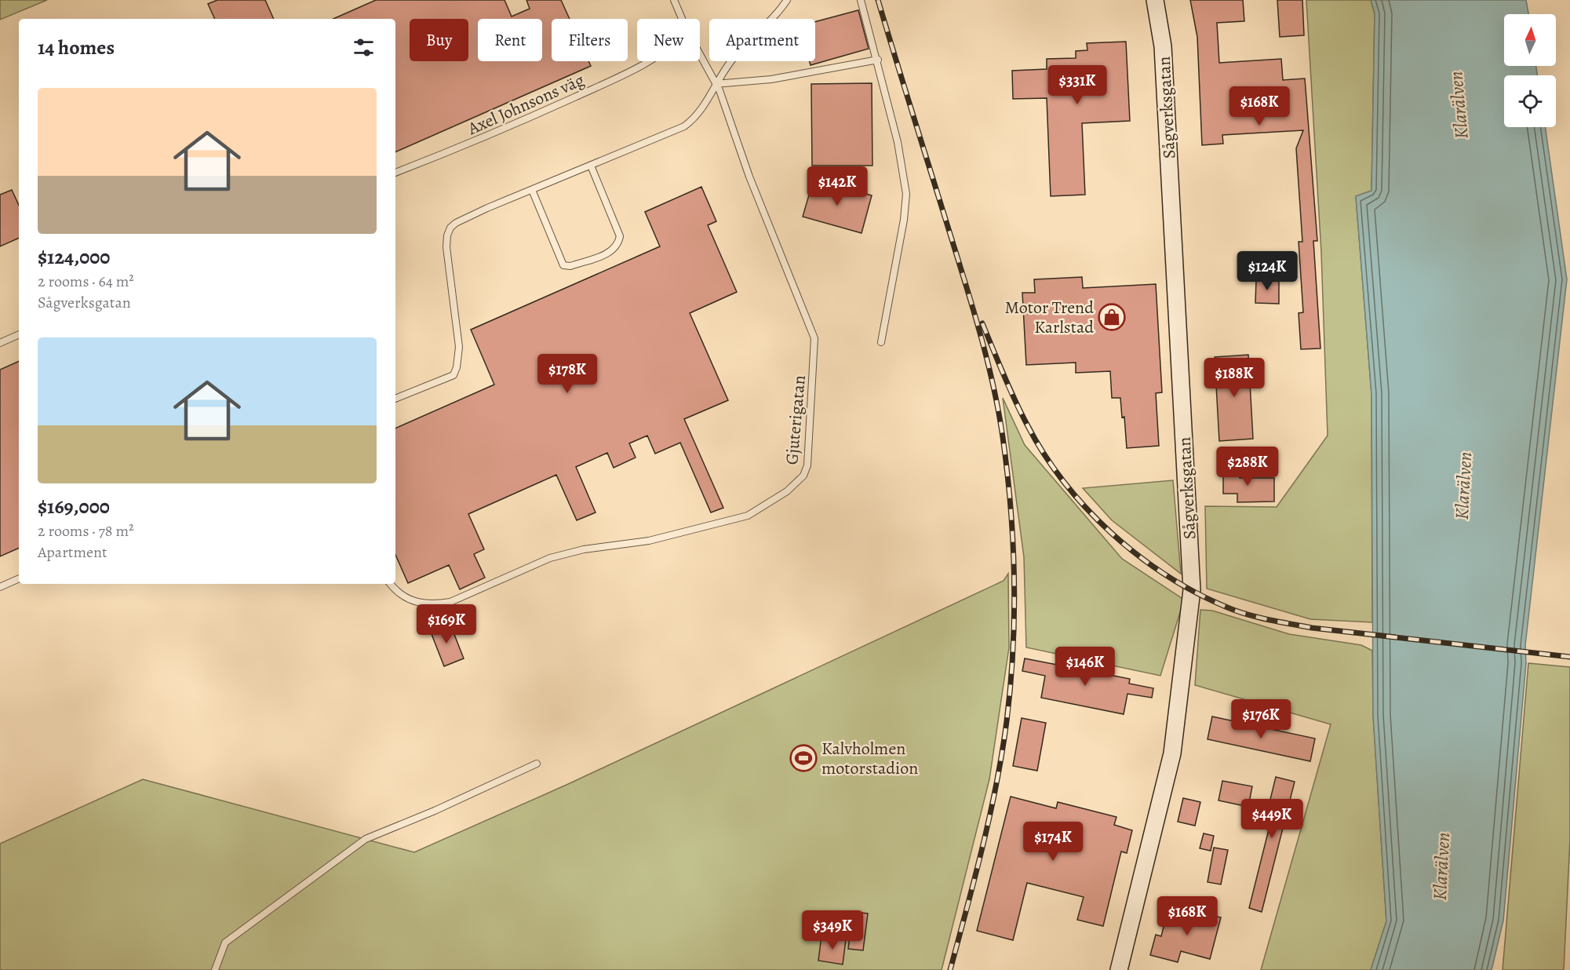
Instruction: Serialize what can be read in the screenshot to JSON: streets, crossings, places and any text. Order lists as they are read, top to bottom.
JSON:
{
  "streets": {
    "street": ["Sågverksgatan"],
    "lane": ["Axel Johnsons väg", "Gjuterigatan"]
  },
  "water": ["Klarälven"],
  "places": {
    "shop": ["Motor Trend Karlstad"],
    "sports": ["Kalvholmen motorstadion"]
  },
  "north": "top",
  "page": {
    "chip": [
      "Buy",
      "Rent",
      "Filters",
      "New",
      "Apartment"
    ],
    "heading": "14 homes",
    "price": [
      "$331K",
      "$168K",
      "$142K",
      "$124K",
      "$178K",
      "$188K",
      "$288K",
      "$169K",
      "$146K",
      "$176K",
      "$449K",
      "$174K",
      "$168K",
      "$349K"
    ],
    "list": [
      {
        "name": "$124,000",
        "note": "2 rooms · 64 m² · Sågverksgatan"
      },
      {
        "name": "$169,000",
        "note": "2 rooms · 78 m² · Apartment"
      }
    ]
  }
}
